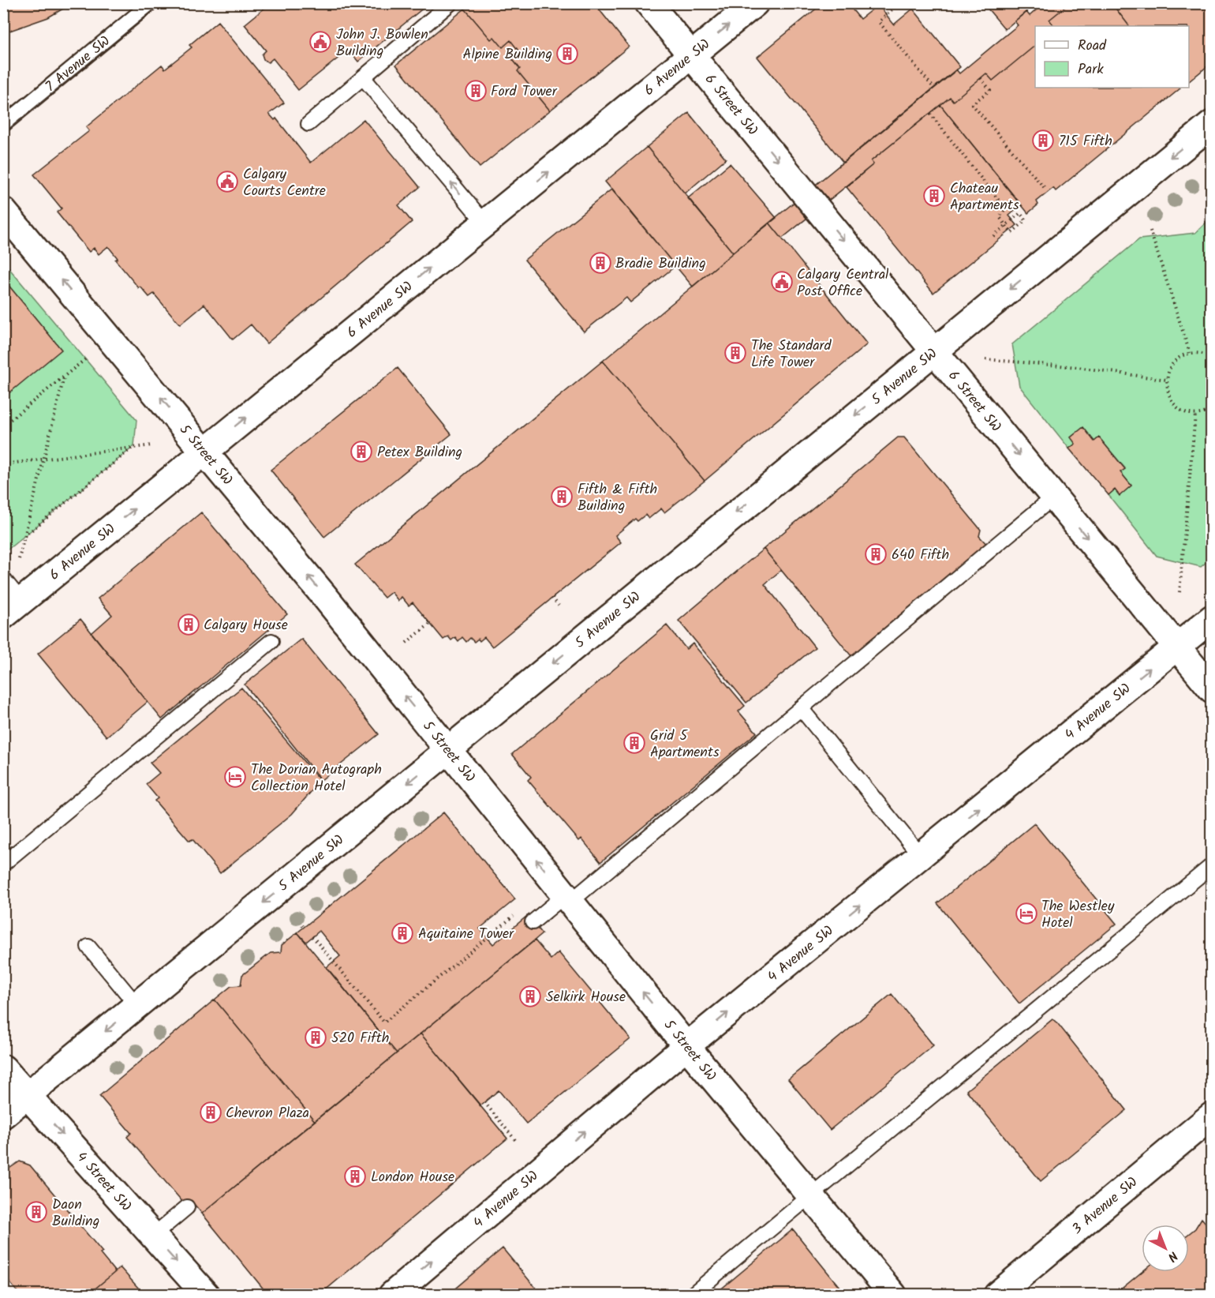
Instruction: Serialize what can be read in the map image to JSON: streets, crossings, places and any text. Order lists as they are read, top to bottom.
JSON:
{
  "streets": {
    "main road": [
      "6 Avenue SW",
      "6 Street SW",
      "5 Avenue SW",
      "5 Street SW",
      "4 Avenue SW",
      "4 Street SW",
      "3 Avenue SW"
    ],
    "lane": ["7 Avenue SW"]
  },
  "crossings": [
    ["6 Avenue SW", "6 Street SW"],
    ["6 Avenue SW", "5 Street SW"],
    ["6 Street SW", "5 Avenue SW"],
    ["6 Street SW", "4 Avenue SW"],
    ["5 Avenue SW", "5 Street SW"],
    ["5 Avenue SW", "4 Street SW"],
    ["5 Street SW", "4 Avenue SW"]
  ],
  "one_way": [
    "6 Avenue SW",
    "6 Street SW",
    "5 Avenue SW",
    "5 Street SW",
    "4 Avenue SW",
    "4 Street SW"
  ],
  "places": {
    "public building": ["John J. Bowlen Building", "Calgary Courts Centre", "Calgary Central Post Office"],
    "building": [
      "Alpine Building",
      "Ford Tower",
      "715 Fifth",
      "Chateau Apartments",
      "Bradie Building",
      "The Standard Life Tower",
      "Petex Building",
      "Fifth & Fifth Building",
      "640 Fifth",
      "Calgary House",
      "Grid 5 Apartments",
      "Aquitaine Tower",
      "Selkirk House",
      "520 Fifth",
      "Chevron Plaza",
      "London House",
      "Daon Building"
    ],
    "hotel": ["The Dorian Autograph Collection Hotel", "The Westley Hotel"]
  },
  "legend": ["Road", "Park"],
  "north": "bottom right"
}
